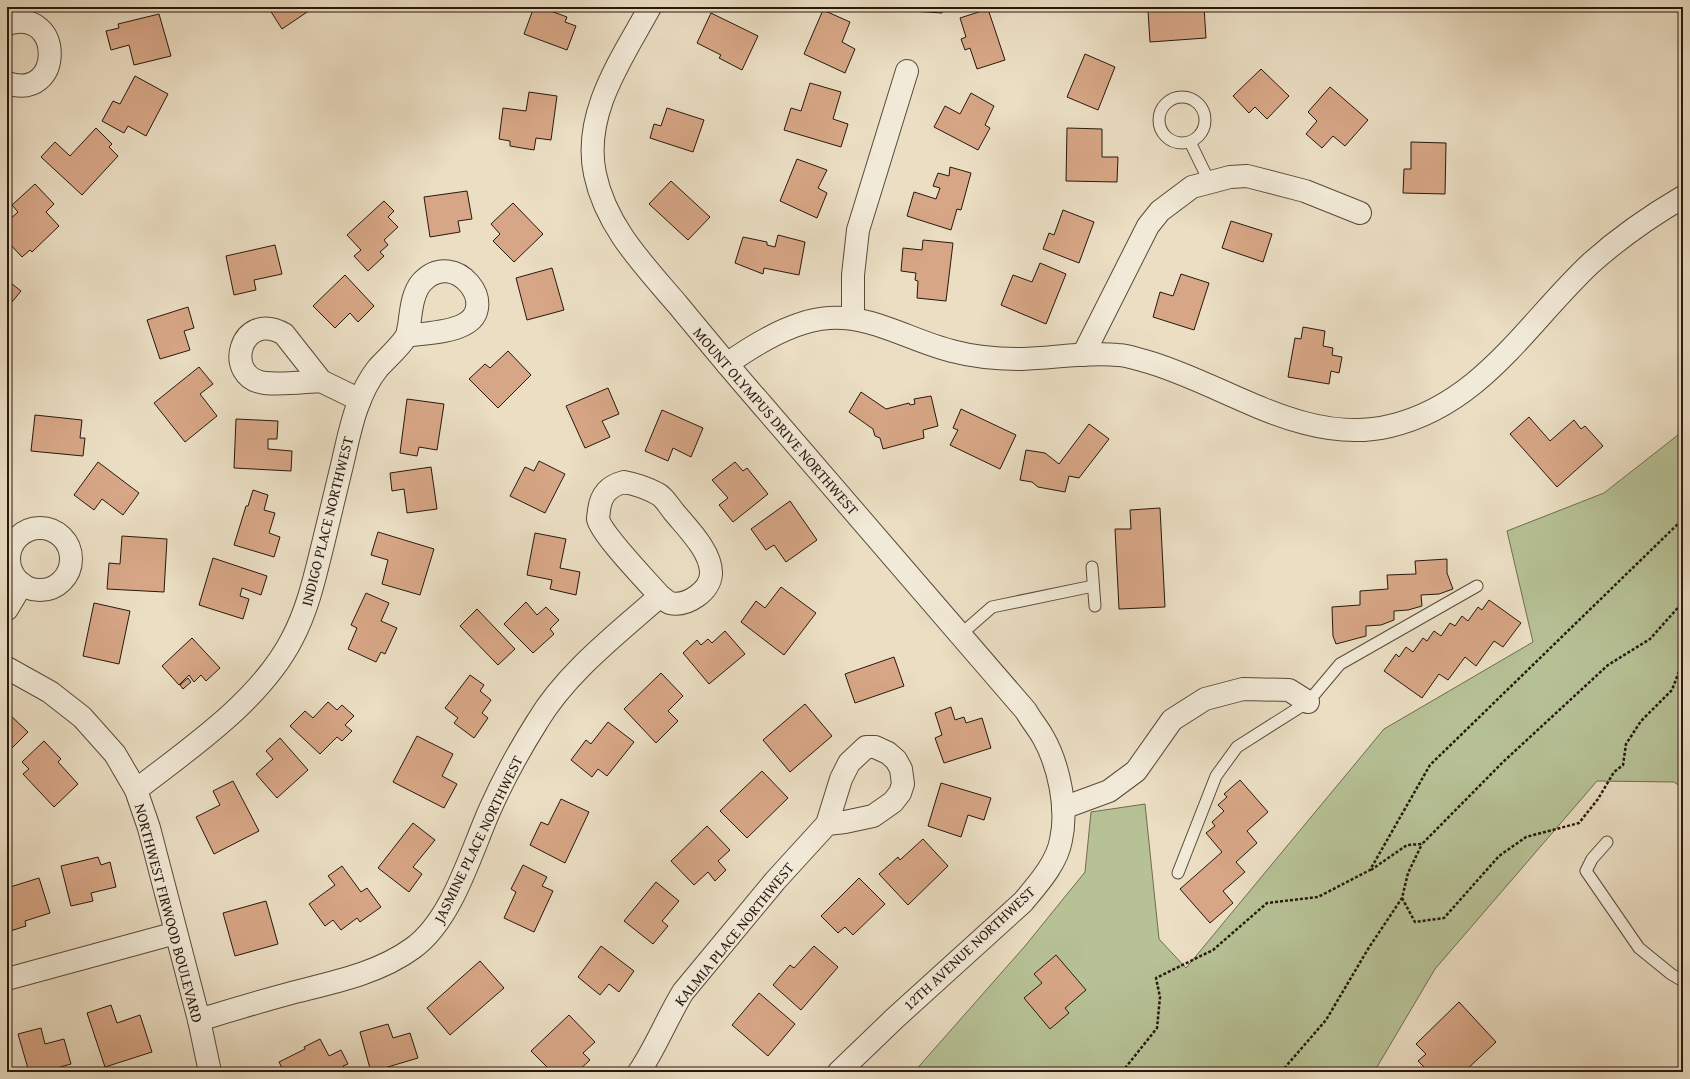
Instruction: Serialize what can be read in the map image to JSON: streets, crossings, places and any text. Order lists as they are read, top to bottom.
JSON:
{
  "streets": {
    "street": [
      "MOUNT OLYMPUS DRIVE NORTHWEST",
      "INDIGO PLACE NORTHWEST",
      "JASMINE PLACE NORTHWEST",
      "NORTHWEST FIRWOOD BOULEVARD",
      "KALMIA PLACE NORTHWEST",
      "12TH AVENUE NORTHWEST"
    ]
  },
  "crossings": [
    ["MOUNT OLYMPUS DRIVE NORTHWEST", "12TH AVENUE NORTHWEST"],
    ["INDIGO PLACE NORTHWEST", "NORTHWEST FIRWOOD BOULEVARD"],
    ["JASMINE PLACE NORTHWEST", "NORTHWEST FIRWOOD BOULEVARD"]
  ]
}
